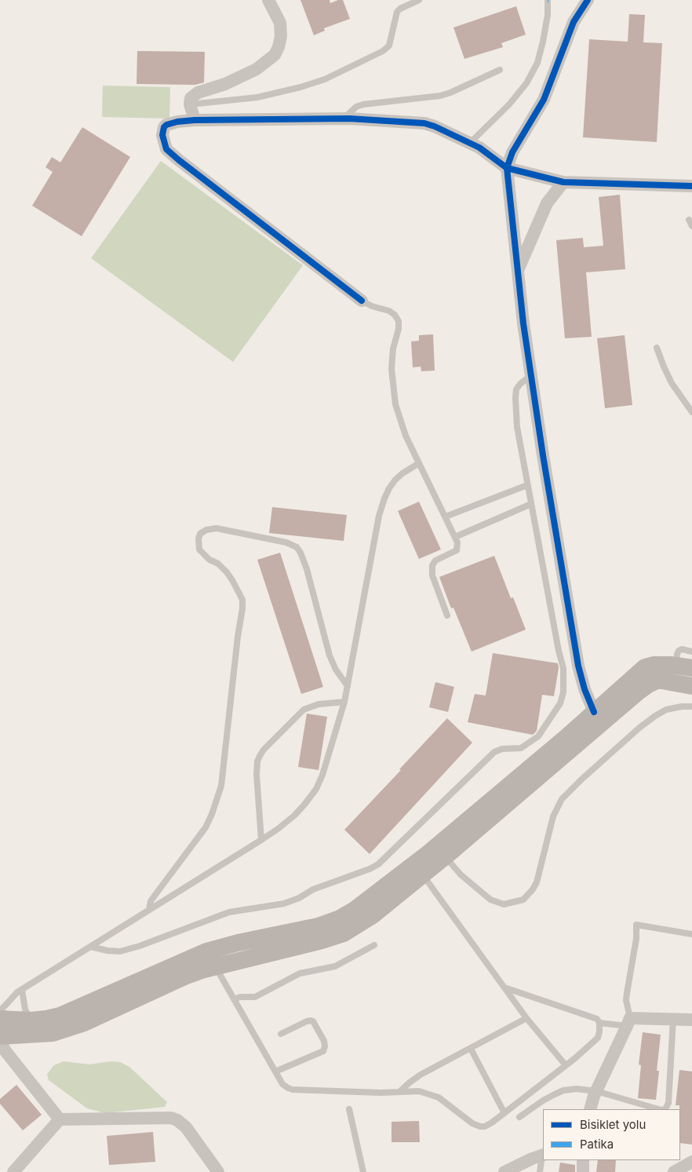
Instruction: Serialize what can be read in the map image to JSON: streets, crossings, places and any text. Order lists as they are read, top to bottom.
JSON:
{
  "legend": ["Bisiklet yolu", "Patika"]
}
